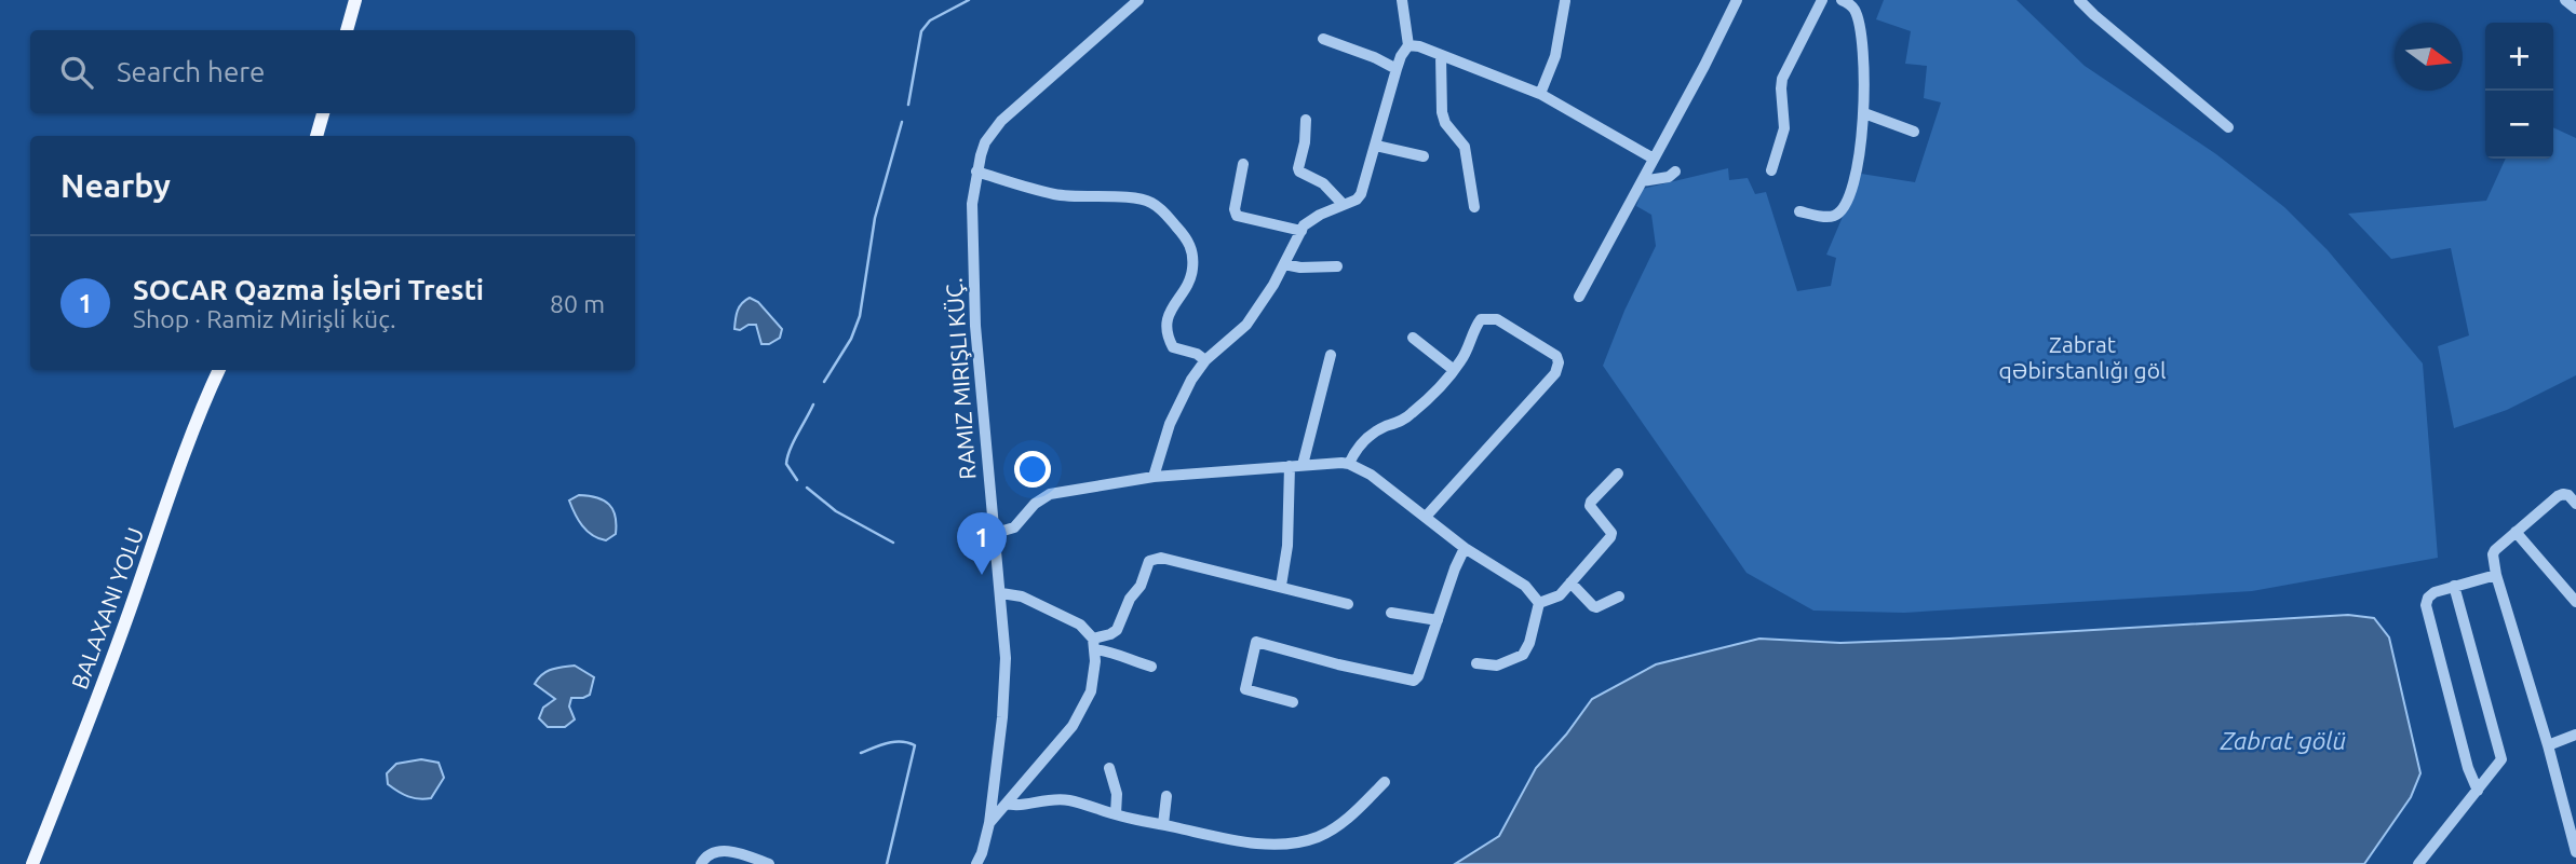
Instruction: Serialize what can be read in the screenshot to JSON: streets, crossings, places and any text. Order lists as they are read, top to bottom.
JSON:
{
  "streets": {
    "street": ["RAMIZ MIRIŞLI KÜÇ."]
  },
  "water": ["Zabrat gölü"],
  "parks": ["Zabrat qəbirstanlığı göl"],
  "north": "right",
  "page": {
    "map_buttons": ["+", "−"],
    "search": "Search here",
    "heading": "Nearby",
    "list": [
      {
        "mark": "1",
        "name": "SOCAR Qazma İşləri Tresti",
        "note": "Shop · Ramiz Mirişli küç.",
        "value": "80 m"
      }
    ],
    "pins": "1"
  }
}
